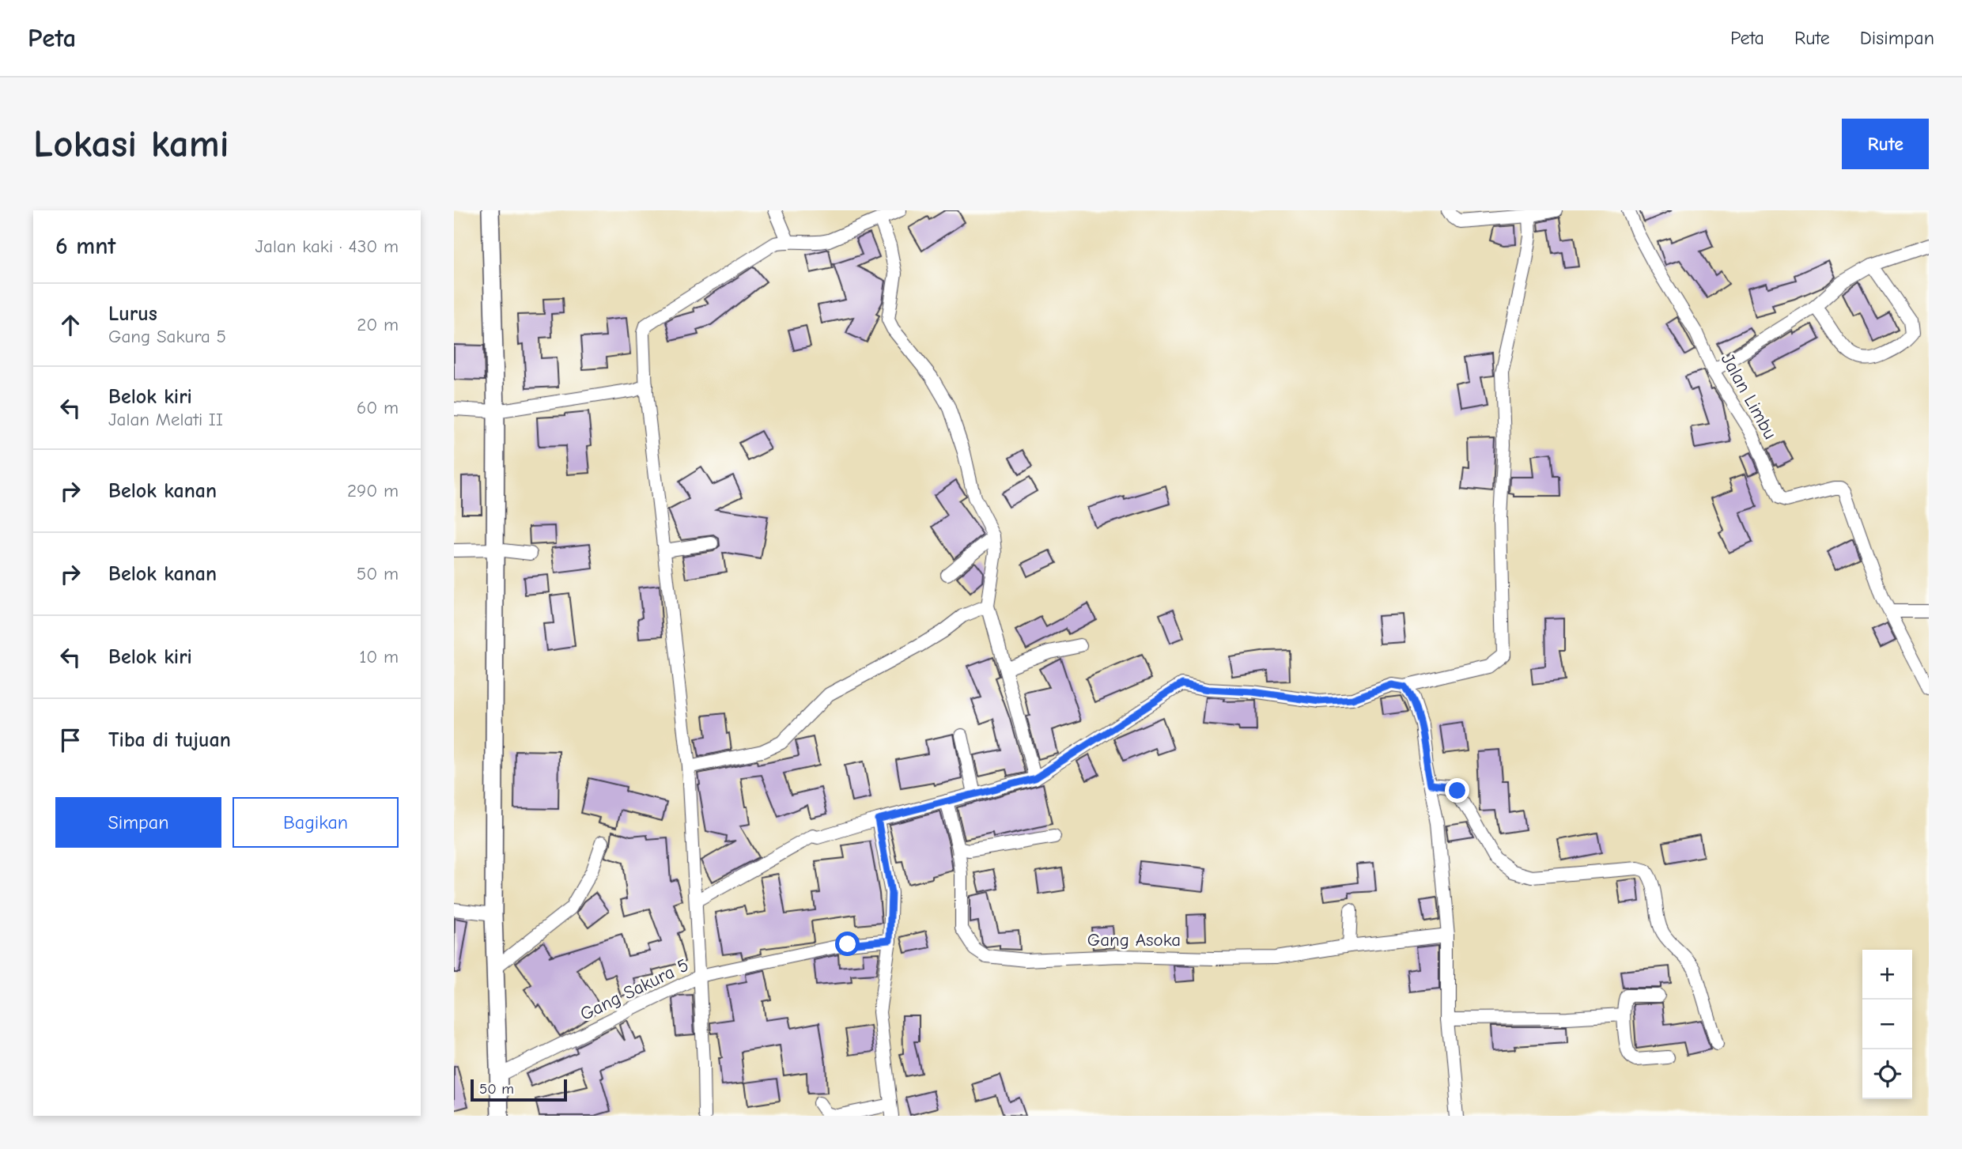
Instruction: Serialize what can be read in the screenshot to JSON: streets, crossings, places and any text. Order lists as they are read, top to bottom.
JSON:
{
  "streets": {
    "street": ["Jalan Limbu", "Gang Asoka", "Gang Sakura 5"]
  },
  "scale_bar": "50 m",
  "page": {
    "header": "Peta",
    "nav": ["Peta", "Rute", "Disimpan"],
    "buttons": [
      "Rute",
      ["Simpan", "Bagikan"]
    ],
    "title": "Lokasi kami",
    "heading": ["6 mnt", "Jalan kaki · 430 m"],
    "list": [
      ["Lurus", "Gang Sakura 5", "20 m"],
      ["Belok kiri", "Jalan Melati II", "60 m"],
      ["Belok kanan", "290 m"],
      ["Belok kanan", "50 m"],
      ["Belok kiri", "10 m"],
      "Tiba di tujuan"
    ],
    "map_buttons": ["+", "−"],
    "scale": "50 m"
  }
}
